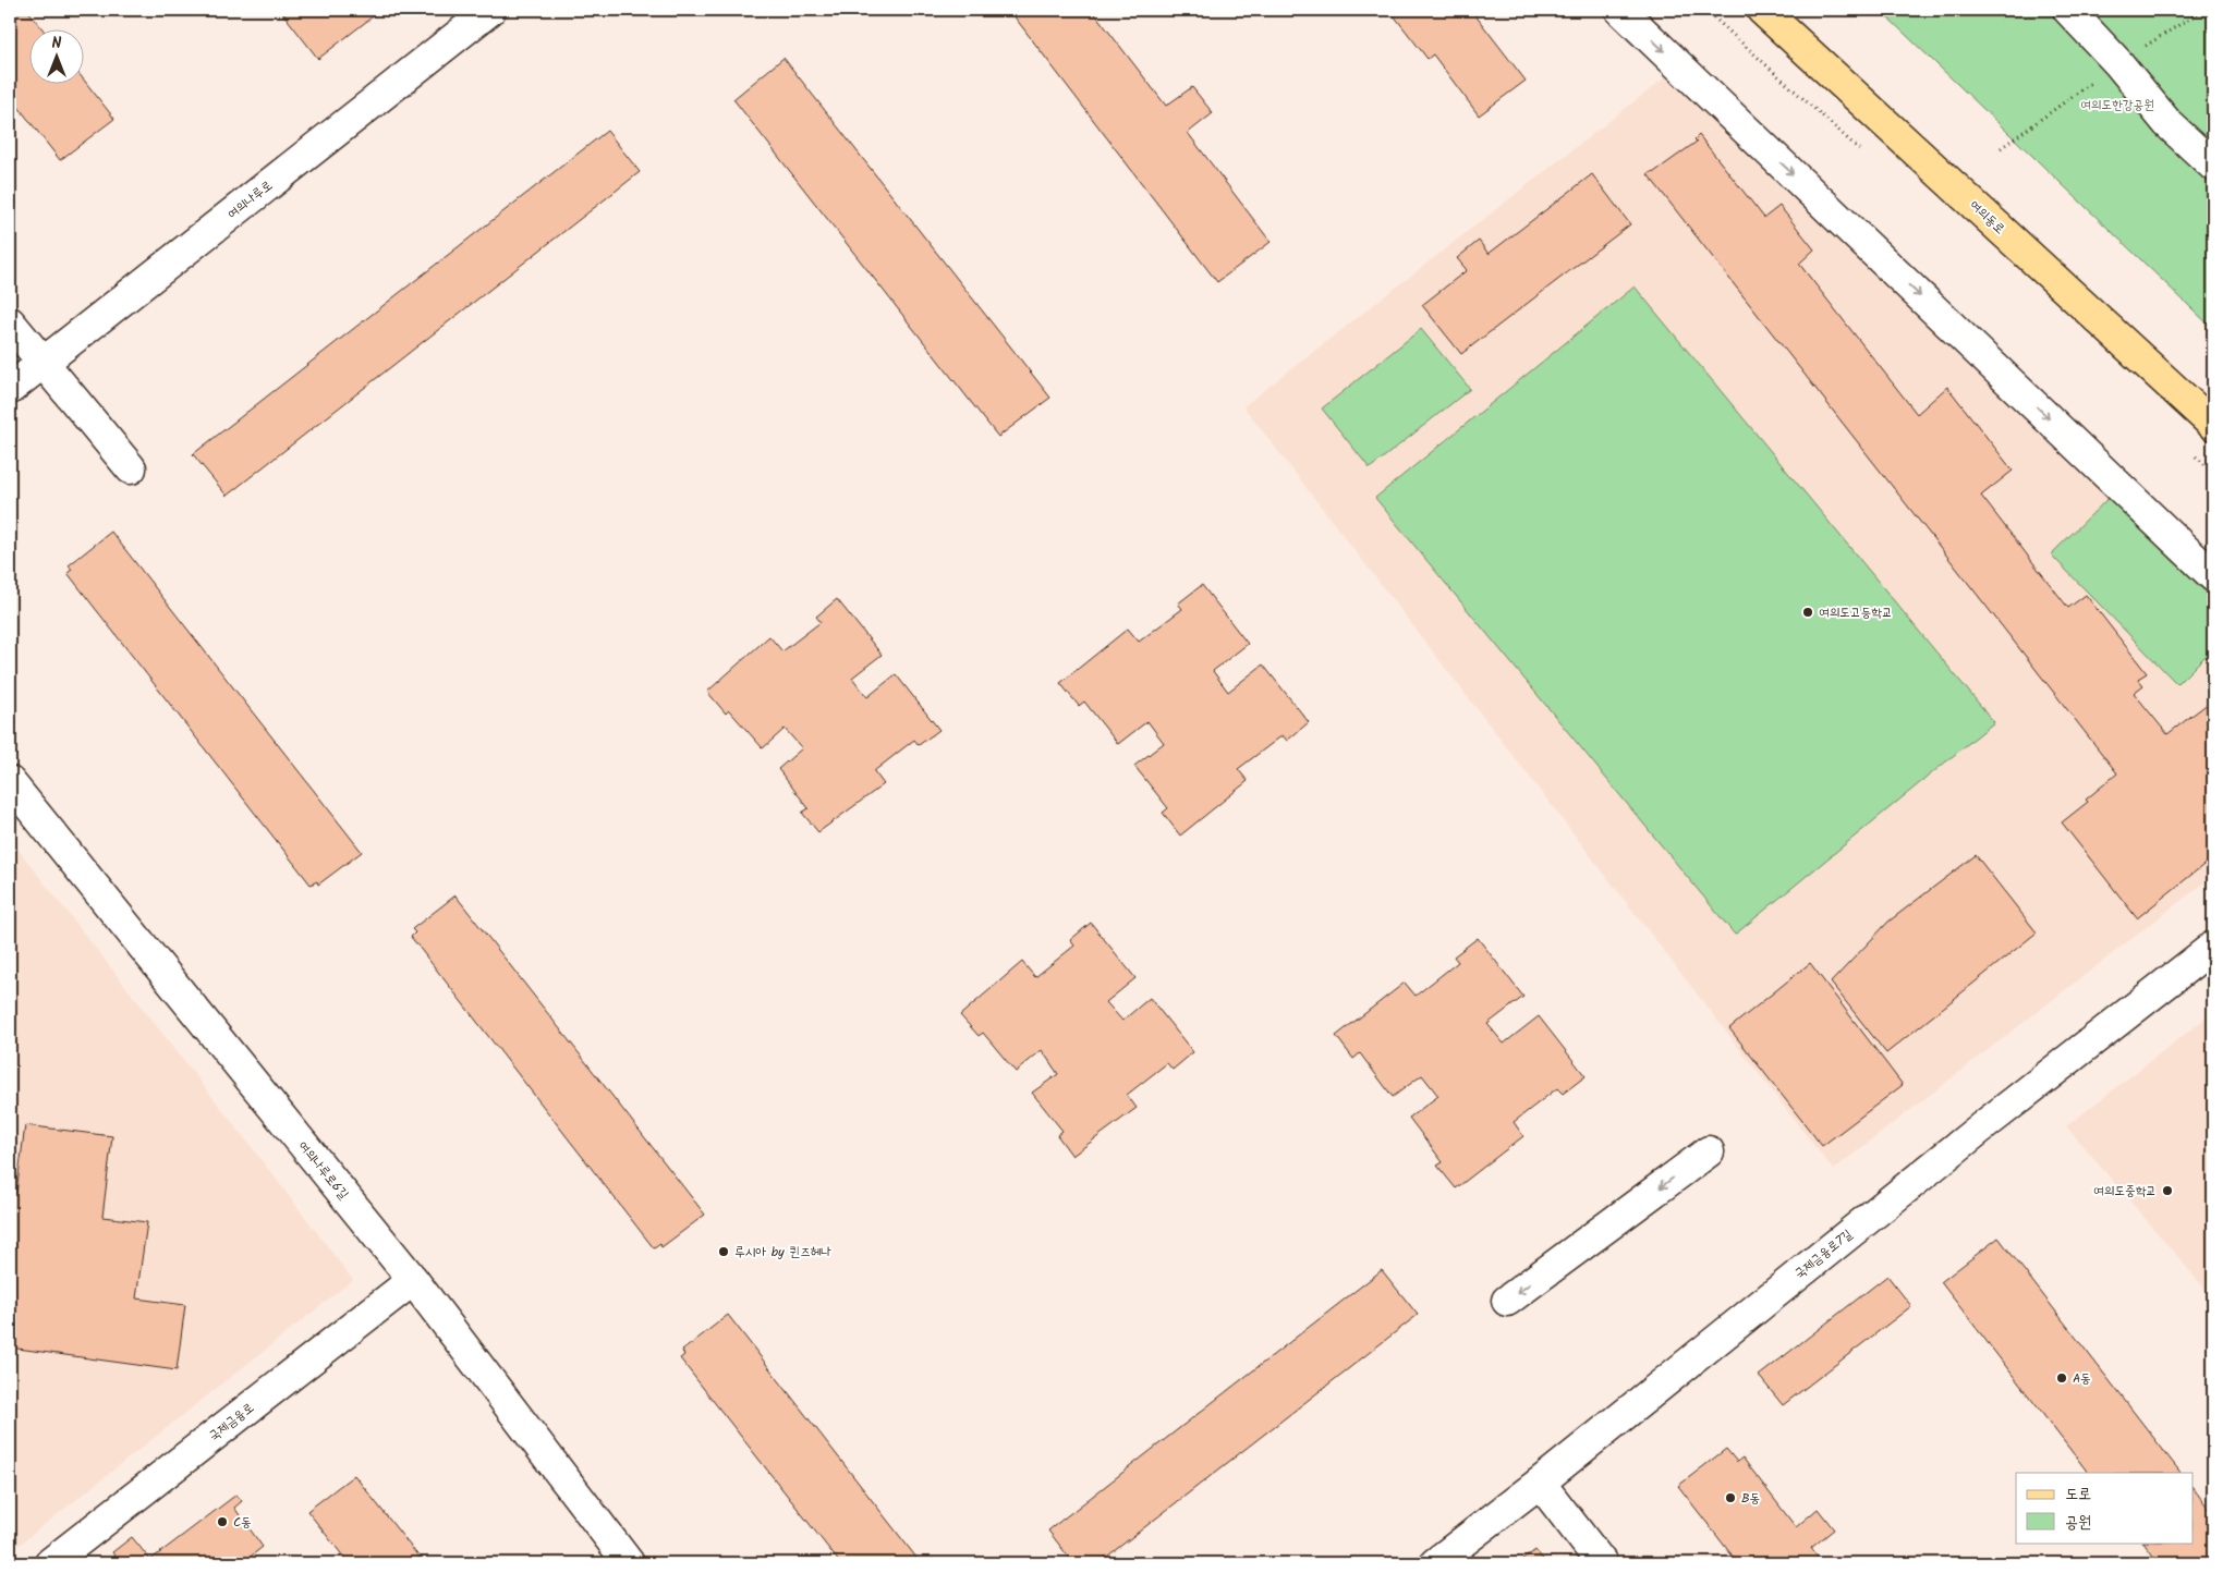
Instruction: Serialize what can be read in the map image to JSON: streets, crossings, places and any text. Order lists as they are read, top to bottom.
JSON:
{
  "streets": {
    "main road": ["여의동로"],
    "street": [
      "여의나루로",
      "여의나루로6길",
      "국제금융로7길",
      "국제금융로"
    ]
  },
  "crossings": [
    ["여의나루로6길", "국제금융로"]
  ],
  "parks": ["여의도한강공원"],
  "places": [
    "여의도고등학교",
    "여의도중학교",
    "루시아 by 퀸즈헤나",
    "A동",
    "B동",
    "C동"
  ],
  "legend": ["도로", "공원"],
  "north": "top"
}
